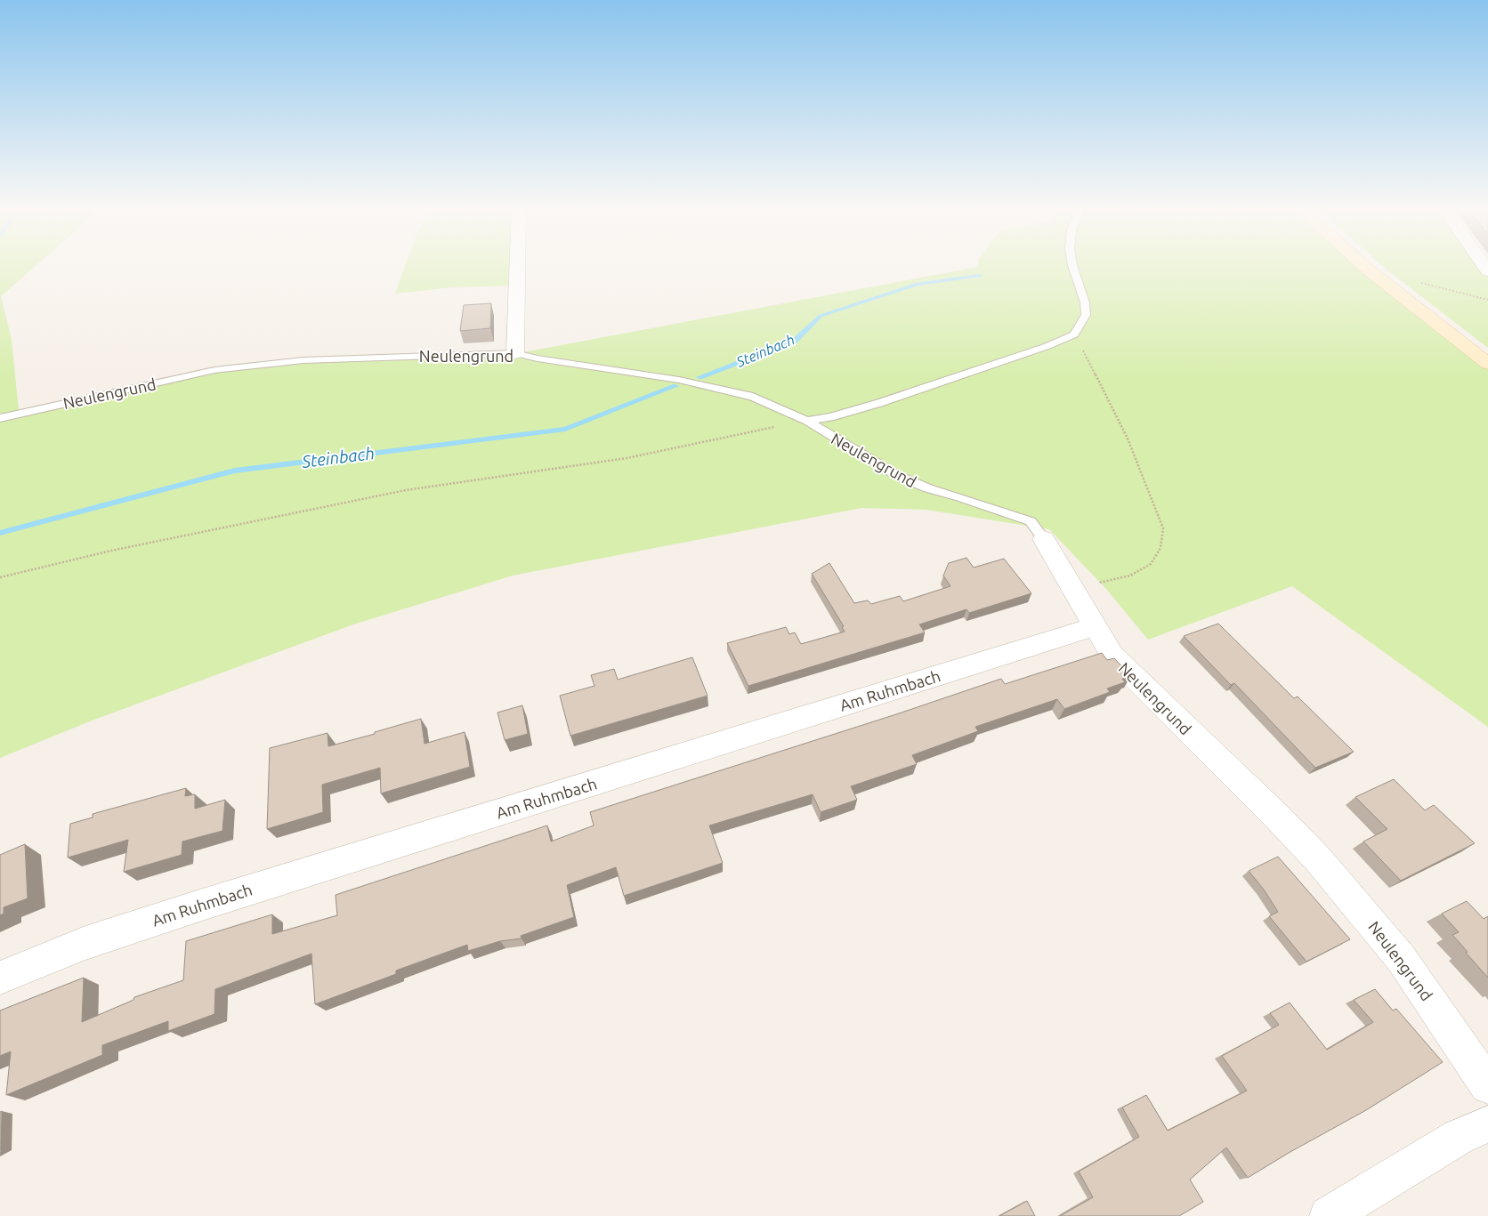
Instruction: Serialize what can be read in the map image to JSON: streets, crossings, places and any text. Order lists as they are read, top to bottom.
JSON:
{
  "streets": {
    "street": ["Neulengrund", "Am Ruhmbach"]
  },
  "crossings": [
    ["Neulengrund", "Am Ruhmbach"]
  ],
  "water": ["Steinbach"]
}
